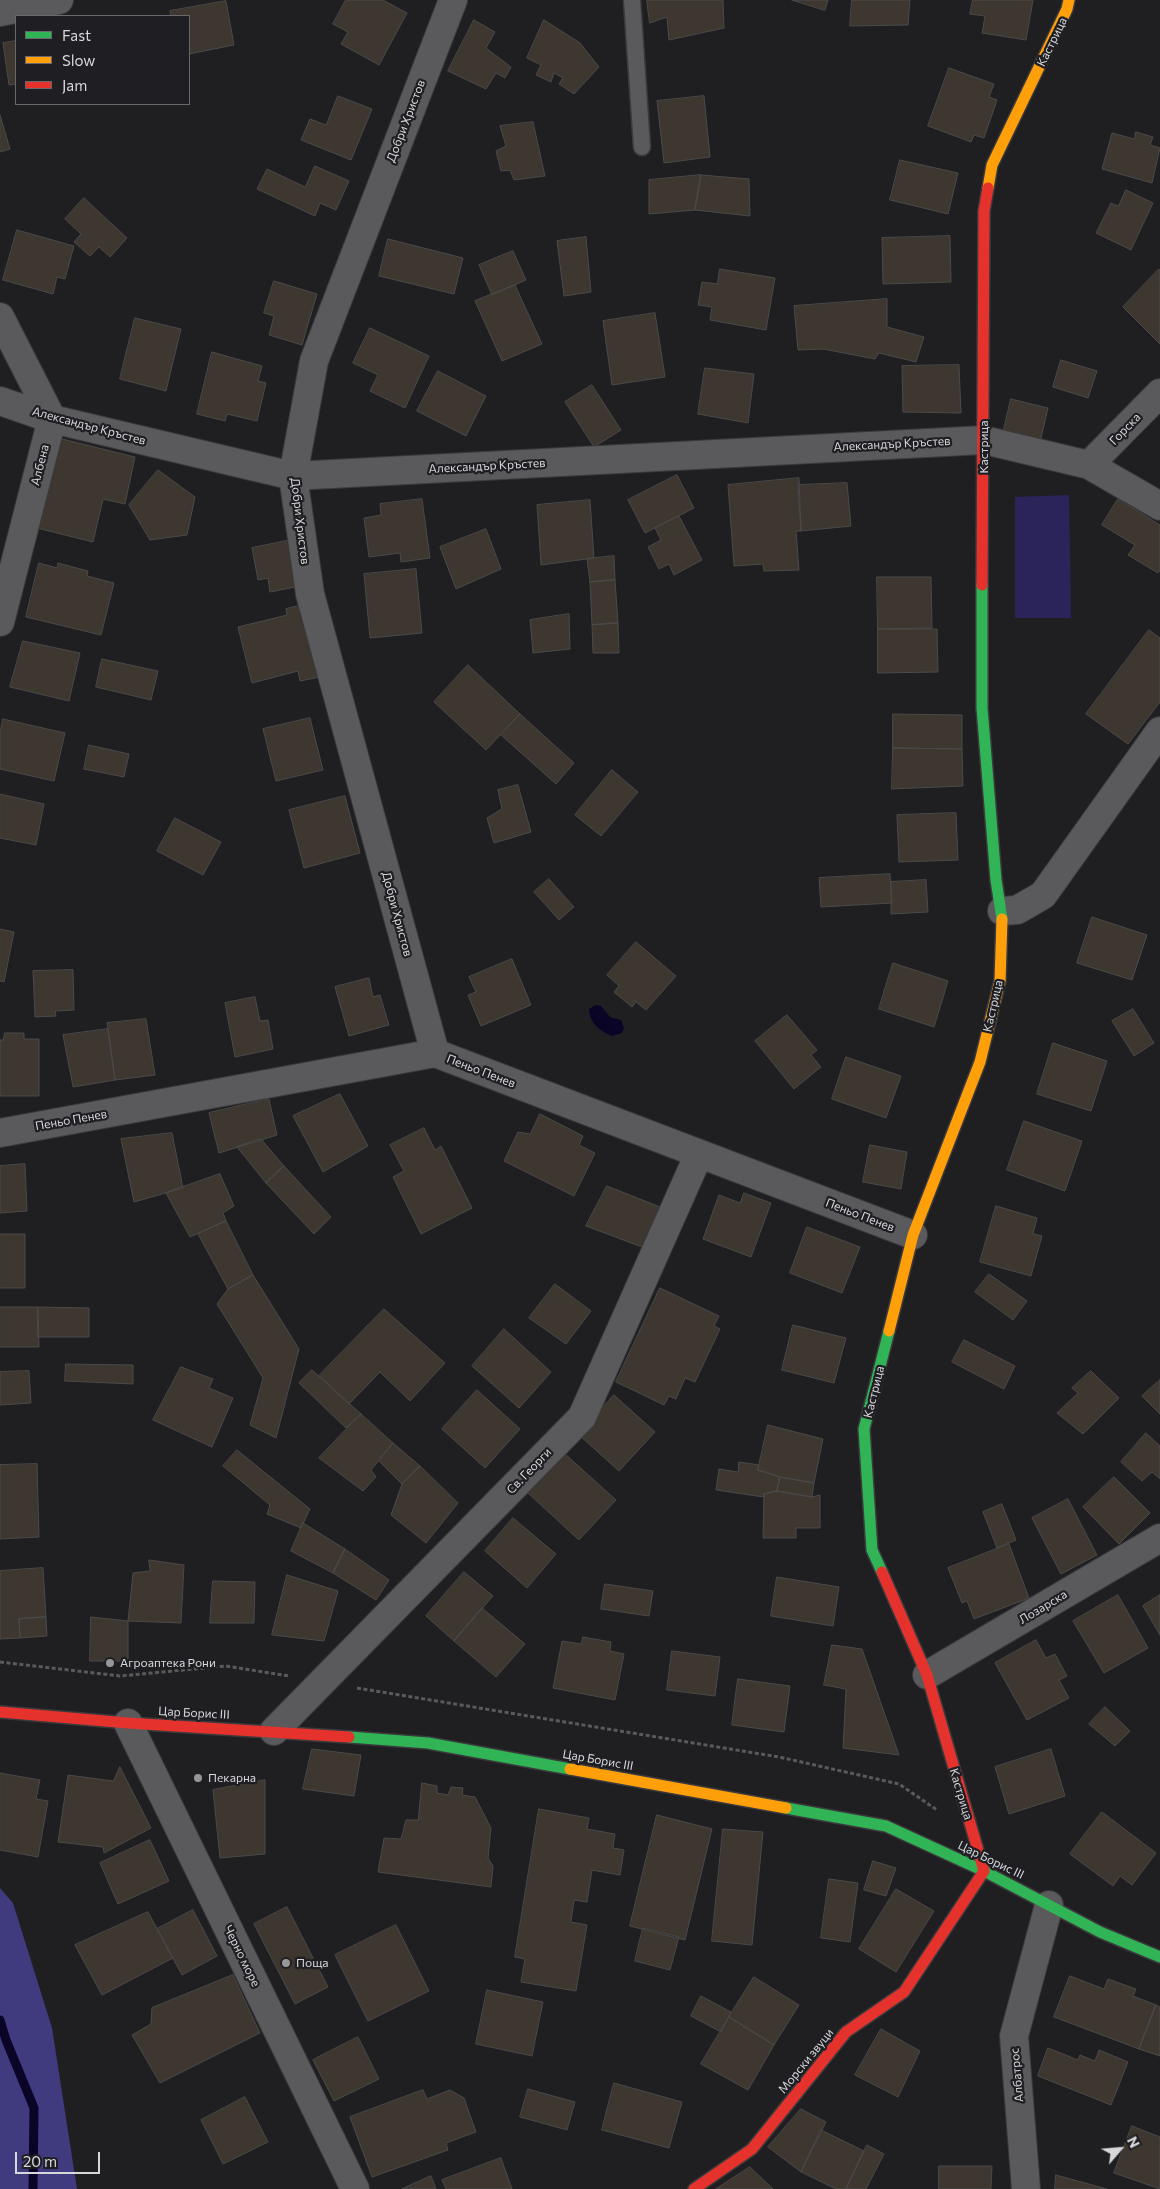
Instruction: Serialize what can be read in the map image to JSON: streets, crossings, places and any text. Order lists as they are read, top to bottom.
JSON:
{
  "streets": {
    "street": [
      "Кастрица",
      "Добри Христов",
      "Александър Кръстев",
      "Горска",
      "Албена",
      "Пеньо Пенев",
      "Св. Георги",
      "Лозарска",
      "Цар Борис III",
      "Черно море",
      "Морски звуци",
      "Албатрос"
    ]
  },
  "crossings": [
    ["Кастрица", "Александър Кръстев"],
    ["Кастрица", "Пеньо Пенев"],
    ["Кастрица", "Лозарска"],
    ["Кастрица", "Цар Борис III"],
    ["Кастрица", "Морски звуци"],
    ["Добри Христов", "Александър Кръстев"],
    ["Добри Христов", "Пеньо Пенев"],
    ["Александър Кръстев", "Горска"],
    ["Александър Кръстев", "Албена"],
    ["Пеньо Пенев", "Св. Георги"],
    ["Св. Георги", "Цар Борис III"],
    ["Цар Борис III", "Черно море"],
    ["Цар Борис III", "Морски звуци"],
    ["Цар Борис III", "Албатрос"]
  ],
  "places": ["Агроаптека Рони", "Пекарна", "Поща"],
  "legend": ["Fast", "Slow", "Jam"],
  "scale_bar": "20 m",
  "north": "top right"
}
